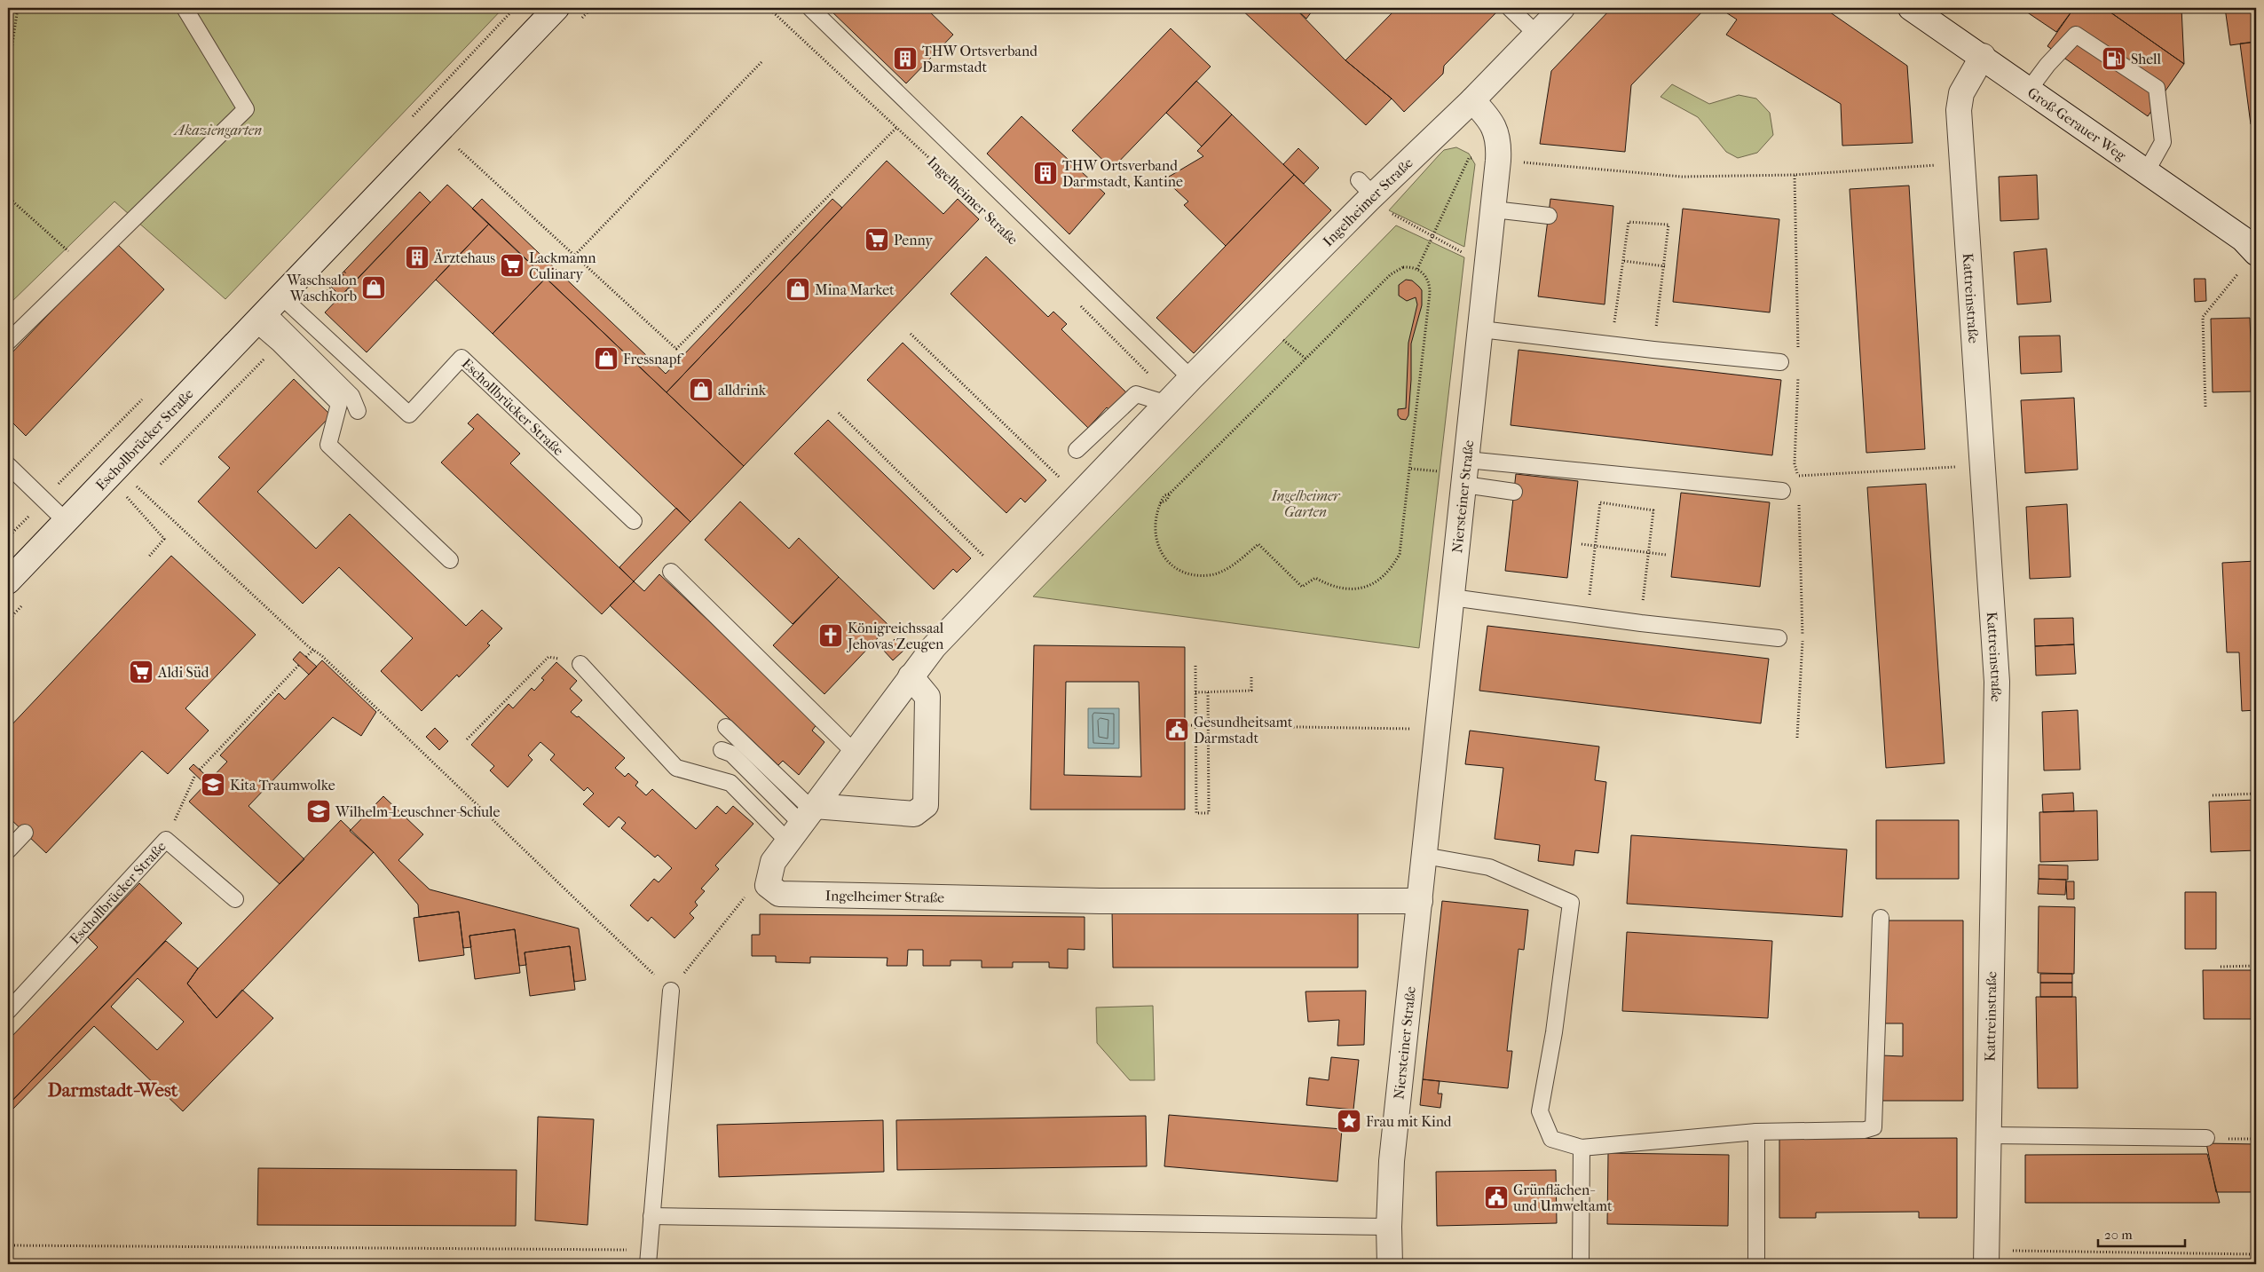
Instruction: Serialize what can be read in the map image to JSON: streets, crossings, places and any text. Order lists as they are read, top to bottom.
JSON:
{
  "streets": {
    "street": [
      "Groß-Gerauer Weg",
      "Ingelheimer Straße",
      "Kattreinstraße",
      "Eschollbrücker Straße",
      "Niersteiner Straße"
    ]
  },
  "crossings": [
    ["Groß-Gerauer Weg", "Kattreinstraße"],
    ["Ingelheimer Straße", "Niersteiner Straße"]
  ],
  "districts": ["Darmstadt-West"],
  "parks": ["Akaziengarten", "Ingelheimer Garten"],
  "places": {
    "building": ["THW Ortsverband Darmstadt", "THW Ortsverband Darmstadt, Kantine", "Ärztehaus"],
    "fuel station": ["Shell"],
    "supermarket": ["Penny", "Lackmamn Culinary", "Aldi Süd"],
    "shop": [
      "Waschsalon Waschkorb",
      "Mina Market",
      "Fressnapf",
      "alldrink"
    ],
    "church": ["Königreichssaal Jehovas Zeugen"],
    "public building": ["Gesundheitsamt Darmstadt", "Grünflächen- und Umweltamt"],
    "school or university": ["Kita Traumwolke", "Wilhelm-Leuschner-Schule"],
    "place": ["Frau mit Kind"]
  },
  "scale_bar": "20 m"
}
